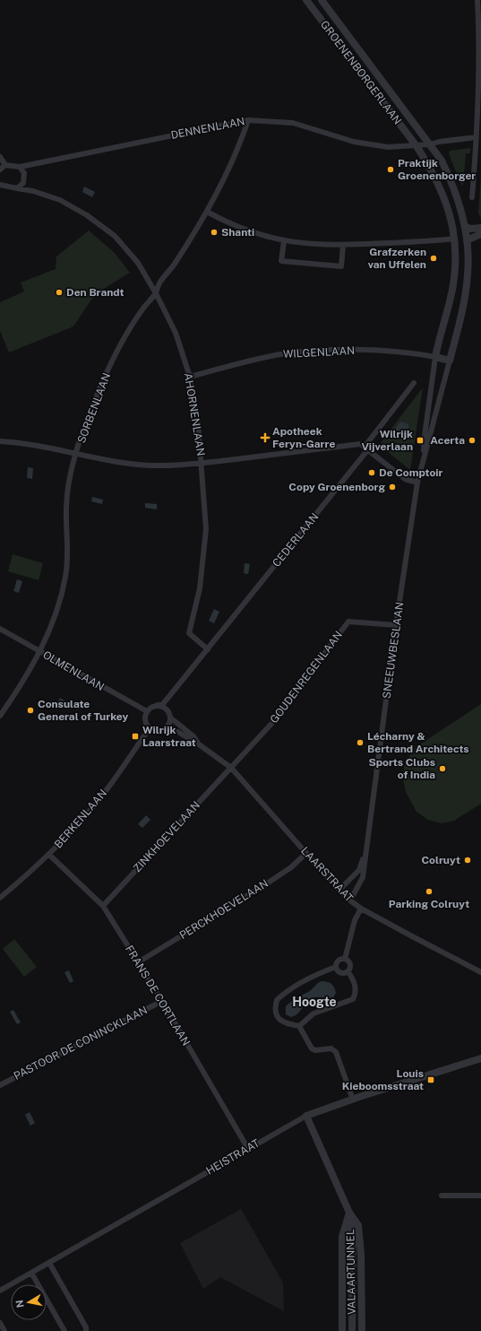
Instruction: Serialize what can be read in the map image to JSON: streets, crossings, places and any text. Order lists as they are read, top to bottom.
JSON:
{
  "streets": {
    "street": [
      "GROENENBORGERLAAN",
      "DENNENLAAN",
      "WILGENLAAN",
      "SORBENLAAN",
      "AHORNENLAAN",
      "CEDERLAAN",
      "SNEEUWBESLAAN",
      "OLMENLAAN",
      "GOUDENREGENLAAN",
      "BERKENLAAN",
      "ZINKHOEVELAAN",
      "LAARSTRAAT",
      "PERCKHOEVELAAN",
      "FRANS DE CORTLAAN",
      "PASTOOR DE CONINCKLAAN",
      "HEISTRAAT",
      "VALAARTUNNEL"
    ]
  },
  "crossings": [
    ["GROENENBORGERLAAN", "DENNENLAAN"],
    ["GROENENBORGERLAAN", "WILGENLAAN"],
    ["GROENENBORGERLAAN", "SNEEUWBESLAAN"],
    ["DENNENLAAN", "SORBENLAAN"],
    ["WILGENLAAN", "AHORNENLAAN"],
    ["WILGENLAAN", "SNEEUWBESLAAN"],
    ["SORBENLAAN", "AHORNENLAAN"],
    ["SORBENLAAN", "OLMENLAAN"],
    ["AHORNENLAAN", "CEDERLAAN"],
    ["CEDERLAAN", "OLMENLAAN"],
    ["CEDERLAAN", "BERKENLAAN"],
    ["CEDERLAAN", "LAARSTRAAT"],
    ["SNEEUWBESLAAN", "GOUDENREGENLAAN"],
    ["SNEEUWBESLAAN", "LAARSTRAAT"],
    ["OLMENLAAN", "BERKENLAAN"],
    ["OLMENLAAN", "LAARSTRAAT"],
    ["GOUDENREGENLAAN", "ZINKHOEVELAAN"],
    ["GOUDENREGENLAAN", "LAARSTRAAT"],
    ["BERKENLAAN", "LAARSTRAAT"],
    ["BERKENLAAN", "FRANS DE CORTLAAN"],
    ["ZINKHOEVELAAN", "LAARSTRAAT"],
    ["ZINKHOEVELAAN", "FRANS DE CORTLAAN"],
    ["LAARSTRAAT", "PERCKHOEVELAAN"],
    ["PERCKHOEVELAAN", "FRANS DE CORTLAAN"],
    ["FRANS DE CORTLAAN", "PASTOOR DE CONINCKLAAN"],
    ["FRANS DE CORTLAAN", "HEISTRAAT"]
  ],
  "districts": ["Hoogte"],
  "places": {
    "other": [
      "Praktijk Groenenborger",
      "Shanti",
      "Grafzerken van Uffelen",
      "Den Brandt",
      "Acerta",
      "De Comptoir",
      "Copy Groenenborg",
      "Consulate General of Turkey",
      "Lécharny & Bertrand Architects",
      "Sports Clubs of India",
      "Colruyt",
      "Parking Colruyt"
    ],
    "health": ["Apotheek Feryn-Garre"],
    "transit": ["Wilrijk Vijverlaan", "Wilrijk Laarstraat", "Louis Kieboomsstraat"]
  },
  "north": "left"
}
